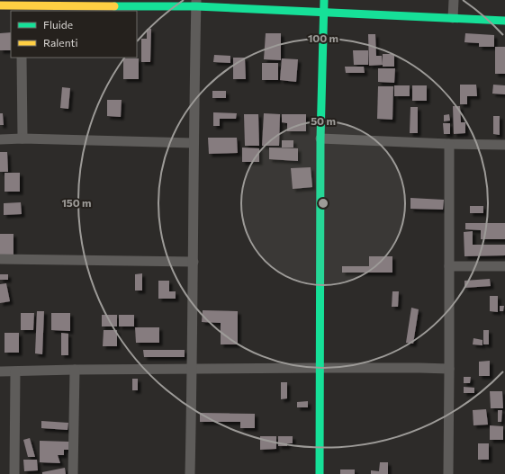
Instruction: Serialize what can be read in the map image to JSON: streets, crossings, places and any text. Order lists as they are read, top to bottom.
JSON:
{
  "legend": ["Fluide", "Ralenti"],
  "rings": ["100 m", "50 m", "150 m"]
}
